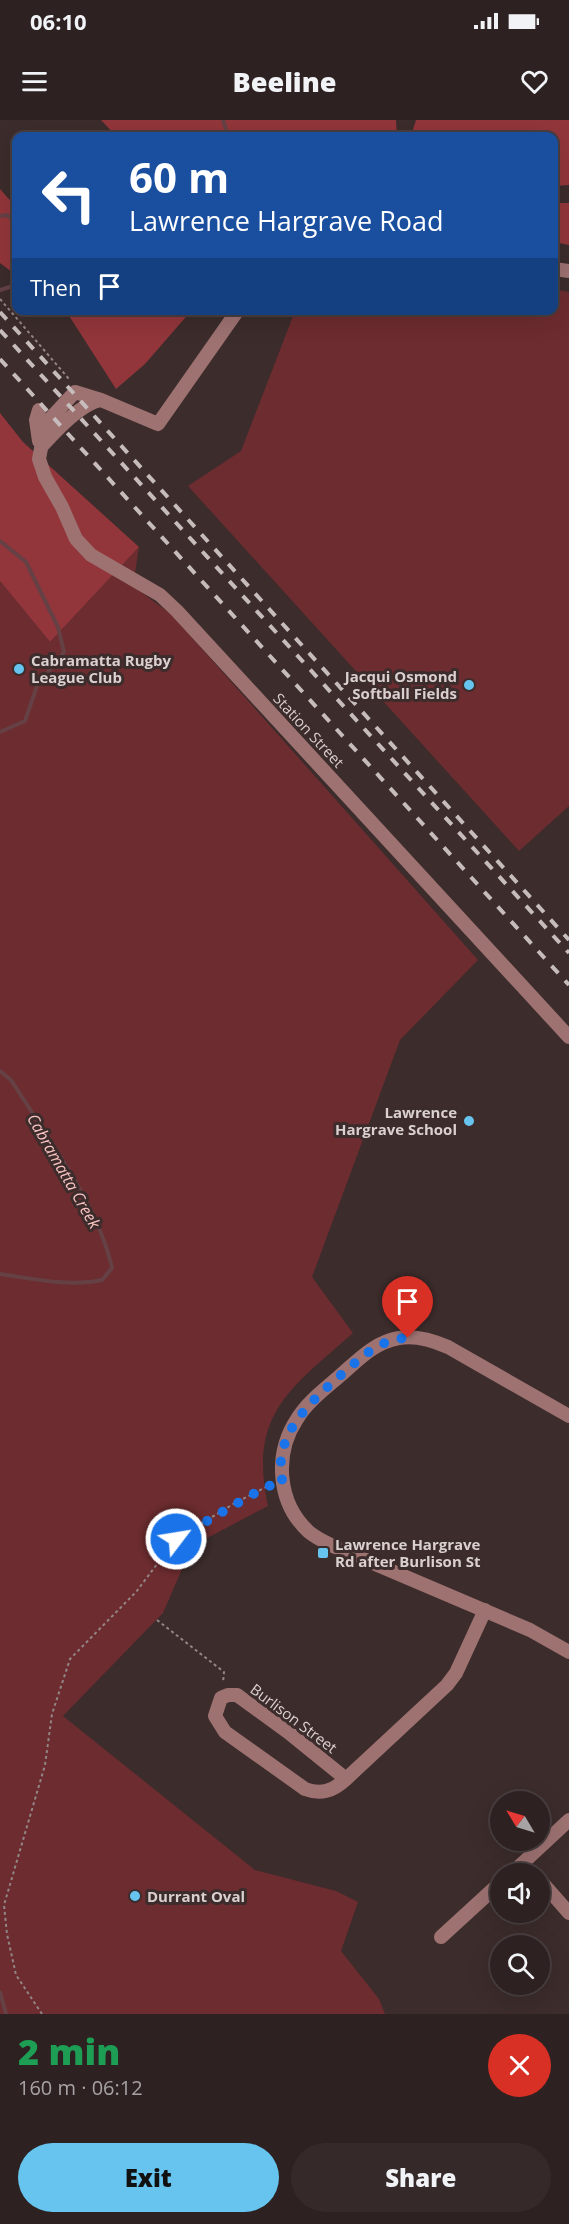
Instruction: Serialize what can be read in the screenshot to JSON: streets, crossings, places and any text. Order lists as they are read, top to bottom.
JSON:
{
  "streets": {
    "street": ["Station Street", "Burlison Street"]
  },
  "water": ["Cabramatta Creek"],
  "places": {
    "other": [
      "Cabramatta Rugby League Club",
      "Jacqui Osmond Softball Fields",
      "Lawrence Hargrave School",
      "Durrant Oval"
    ],
    "transit": ["Lawrence Hargrave Rd after Burlison St"]
  },
  "north": "top left",
  "page": {
    "status": "06:10",
    "header": "Beeline",
    "turn": ["60 m", "Lawrence Hargrave Road"],
    "then": "Then",
    "heading": ["2 min", "160 m · 06:12"],
    "buttons": ["Exit", "Share"]
  }
}
